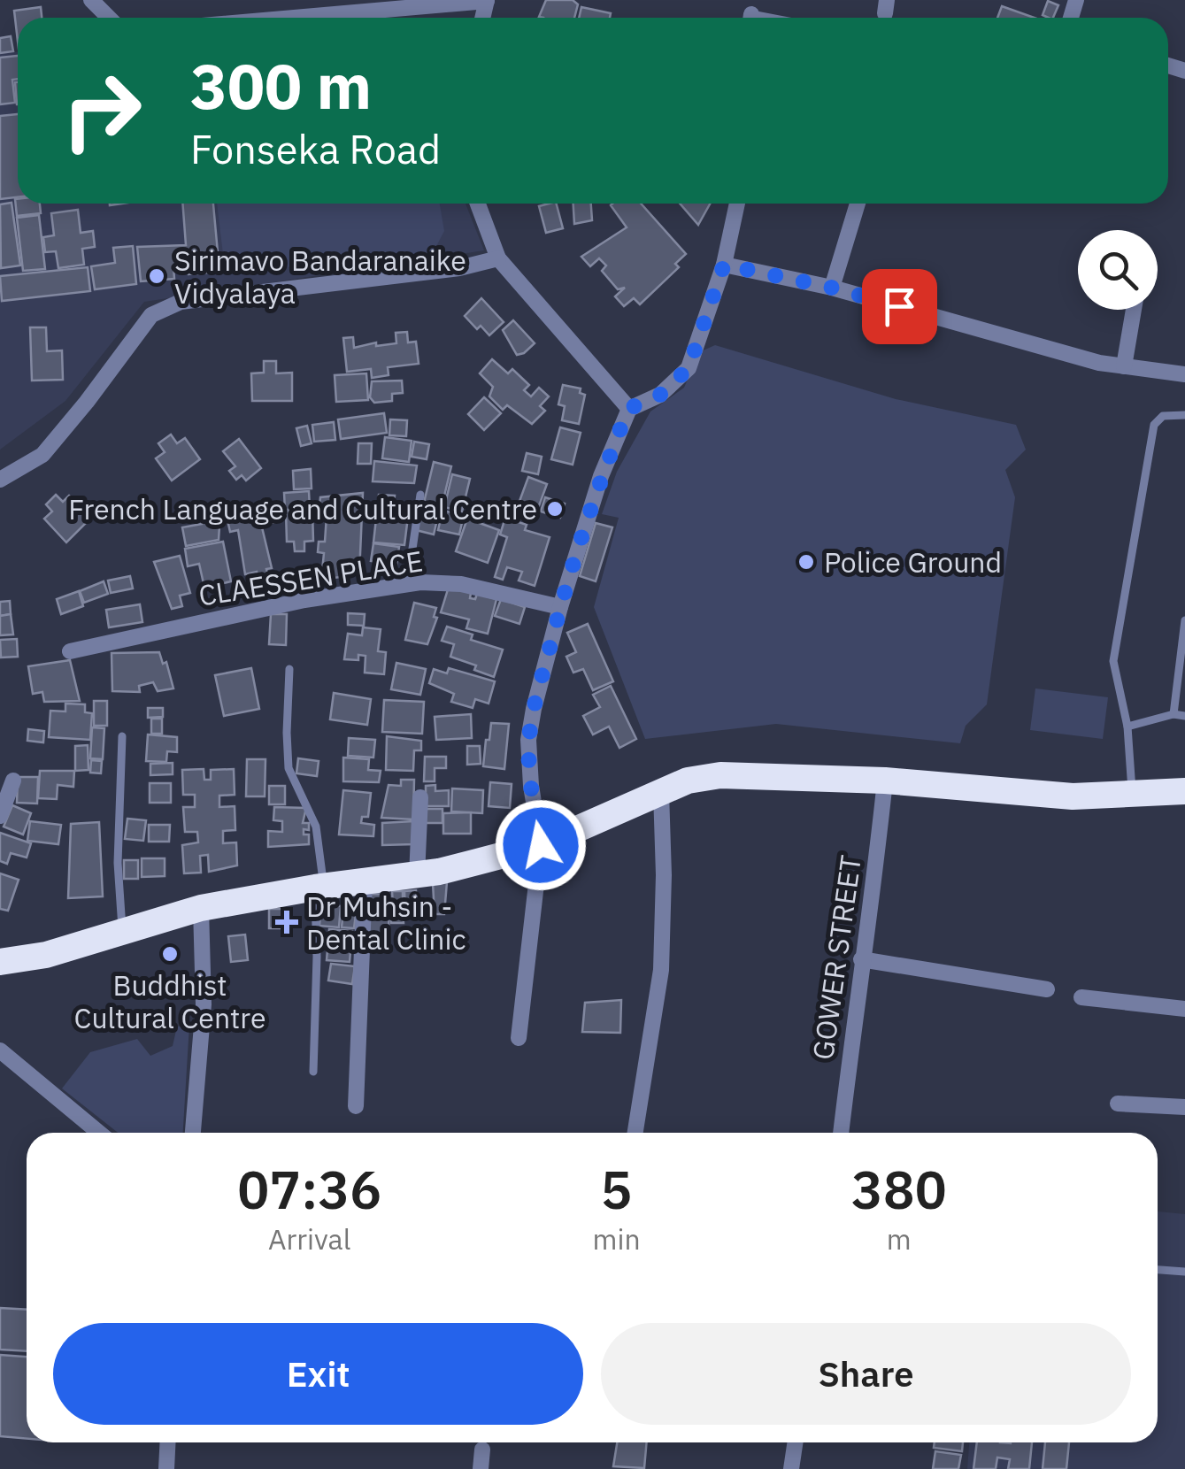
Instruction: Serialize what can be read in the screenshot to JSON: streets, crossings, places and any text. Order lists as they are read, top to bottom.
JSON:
{
  "streets": {
    "street": ["CLAESSEN PLACE", "GOWER STREET"]
  },
  "places": {
    "other": [
      "Sirimavo Bandaranaike Vidyalaya",
      "French Language and Cultural Centre",
      "Police Ground",
      "Buddhist Cultural Centre"
    ],
    "health": ["Dr Muhsin - Dental Clinic"]
  },
  "page": {
    "turn": ["300 m", "Fonseka Road"],
    "eta": [
      "07:36",
      "Arrival",
      "5",
      "min",
      "380",
      "m"
    ],
    "buttons": ["Exit", "Share"]
  }
}
